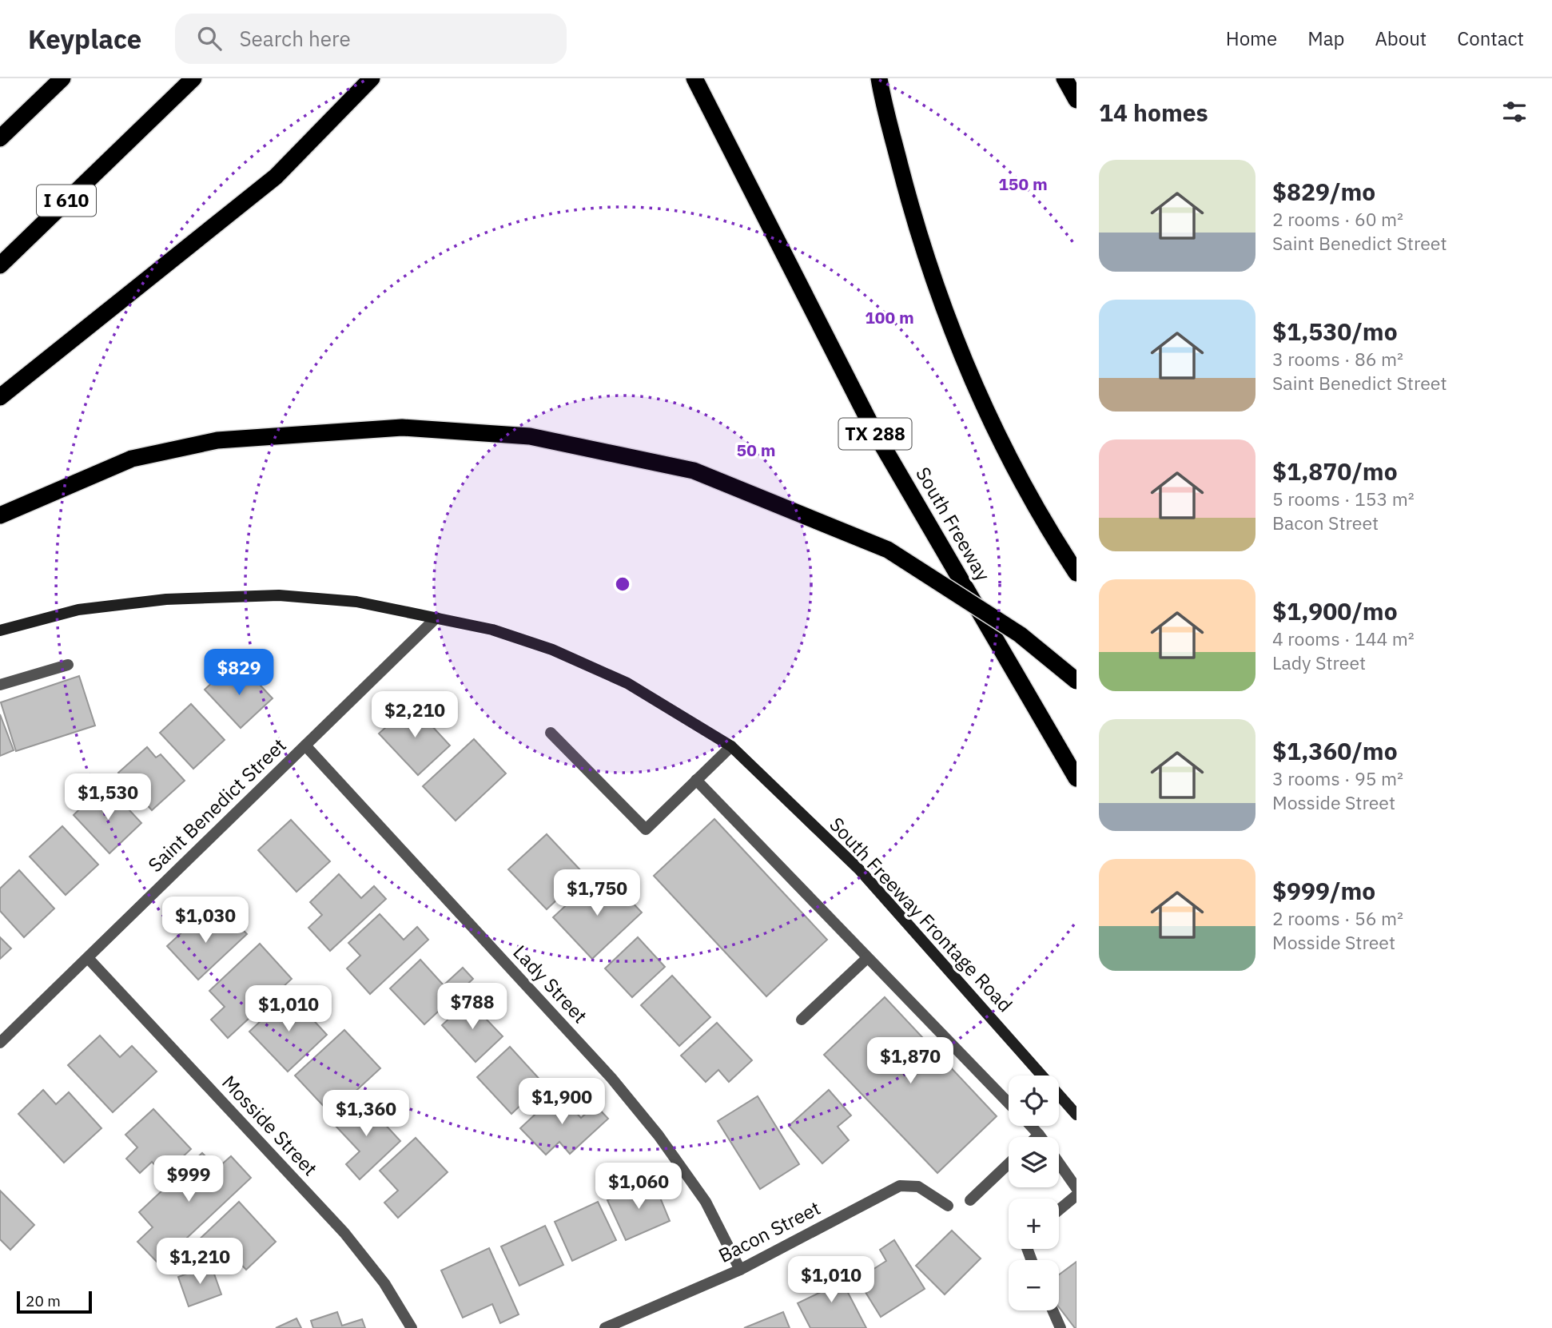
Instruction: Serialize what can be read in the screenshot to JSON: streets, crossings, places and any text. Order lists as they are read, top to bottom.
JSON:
{
  "streets": {
    "highway": ["I 610", "TX 288", "South Freeway"],
    "main road": ["South Freeway Frontage Road"],
    "street": [
      "Saint Benedict Street",
      "Lady Street",
      "Mosside Street",
      "Bacon Street"
    ]
  },
  "crossings": [
    ["Saint Benedict Street", "South Freeway Frontage Road"],
    ["Saint Benedict Street", "Lady Street"],
    ["Saint Benedict Street", "Mosside Street"],
    ["Lady Street", "Bacon Street"]
  ],
  "scale_bar": "20 m",
  "page": {
    "header": "Keyplace",
    "search": "Search here",
    "nav": [
      "Home",
      "Map",
      "About",
      "Contact"
    ],
    "heading": "14 homes",
    "list": [
      {
        "name": "$829/mo",
        "note": "2 rooms · 60 m² · Saint Benedict Street"
      },
      {
        "name": "$1,530/mo",
        "note": "3 rooms · 86 m² · Saint Benedict Street"
      },
      {
        "name": "$1,870/mo",
        "note": "5 rooms · 153 m² · Bacon Street"
      },
      {
        "name": "$1,900/mo",
        "note": "4 rooms · 144 m² · Lady Street"
      },
      {
        "name": "$1,360/mo",
        "note": "3 rooms · 95 m² · Mosside Street"
      },
      {
        "name": "$999/mo",
        "note": "2 rooms · 56 m² · Mosside Street"
      }
    ],
    "price": [
      "$829",
      "$2,210",
      "$1,530",
      "$1,750",
      "$1,030",
      "$788",
      "$1,010",
      "$1,870",
      "$1,900",
      "$1,360",
      "$999",
      "$1,060",
      "$1,210",
      "$1,010"
    ],
    "map_buttons": ["+", "−"],
    "scale": "20 m"
  },
  "rings": ["150 m", "100 m", "50 m"]
}
